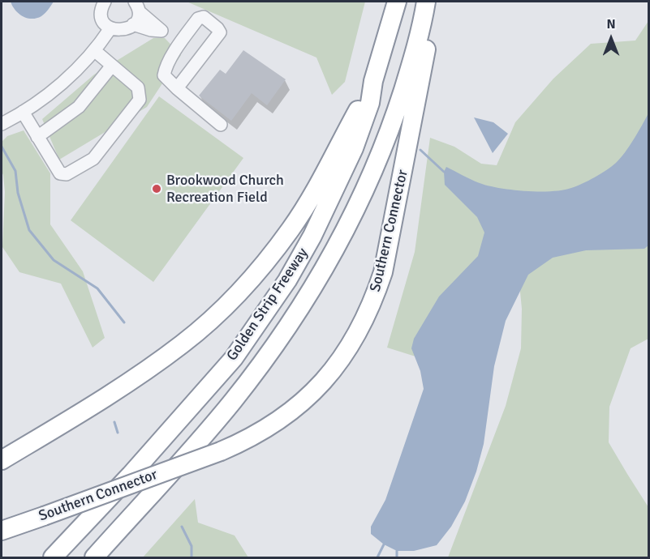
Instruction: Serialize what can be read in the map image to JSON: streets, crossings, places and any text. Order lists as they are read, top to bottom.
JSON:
{
  "streets": {
    "highway": ["Southern Connector", "Golden Strip Freeway"]
  },
  "places": ["Brookwood Church Recreation Field"],
  "north": "top"
}
